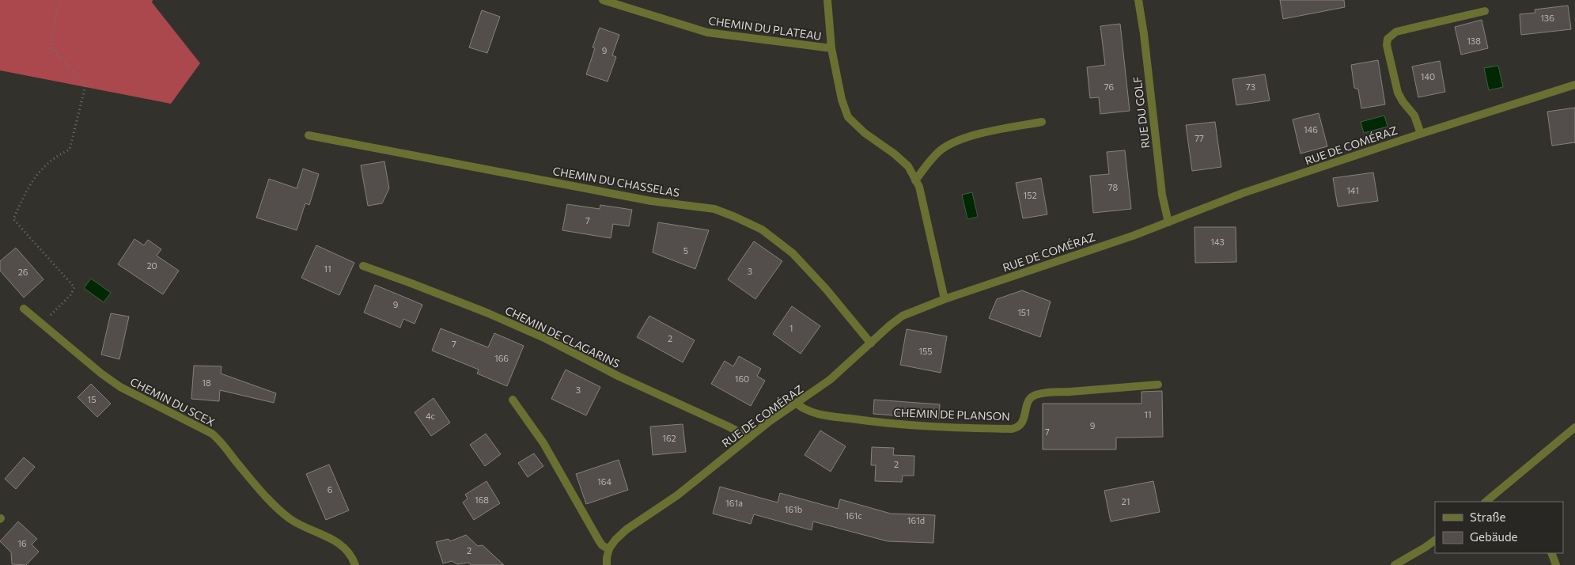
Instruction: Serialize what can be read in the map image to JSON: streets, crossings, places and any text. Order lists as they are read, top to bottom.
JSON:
{
  "streets": {
    "street": [
      "CHEMIN DU PLATEAU",
      "RUE DU GOLF",
      "RUE DE COMÉRAZ",
      "CHEMIN DU CHASSELAS",
      "CHEMIN DE CLAGARINS",
      "CHEMIN DU SCEX",
      "CHEMIN DE PLANSON"
    ]
  },
  "crossings": [
    ["CHEMIN DU PLATEAU", "RUE DE COMÉRAZ"],
    ["RUE DU GOLF", "RUE DE COMÉRAZ"],
    ["RUE DE COMÉRAZ", "CHEMIN DU CHASSELAS"],
    ["RUE DE COMÉRAZ", "CHEMIN DE CLAGARINS"],
    ["RUE DE COMÉRAZ", "CHEMIN DE PLANSON"]
  ],
  "house_numbers": [
    "136",
    "138",
    "9",
    "140",
    "76",
    "73",
    "146",
    "77",
    "78",
    "141",
    "152",
    "7",
    "143",
    "5",
    "20",
    "11",
    "3",
    "26",
    "9",
    "151",
    "1",
    "2",
    "7",
    "155",
    "166",
    "160",
    "18",
    "3",
    "15",
    "11",
    "4c",
    "9",
    "7",
    "162",
    "2",
    "164",
    "6",
    "168",
    "21",
    "161a",
    "161b",
    "161c",
    "161d",
    "16",
    "2"
  ],
  "legend": ["Straße", "Gebäude"]
}
